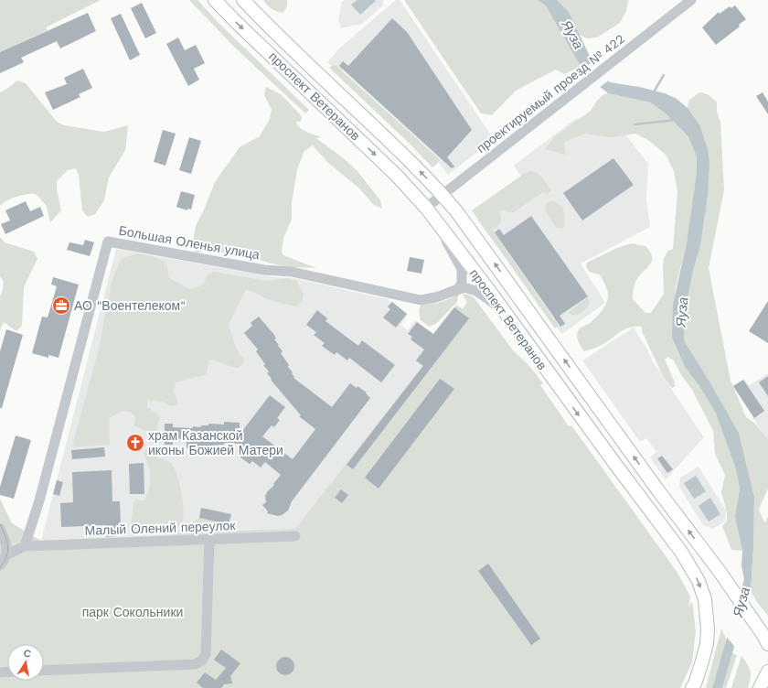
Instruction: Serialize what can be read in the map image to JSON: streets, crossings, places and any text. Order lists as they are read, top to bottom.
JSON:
{
  "streets": {
    "main road": ["проспект Ветеранов"],
    "street": ["проектируемый проезд № 422", "Большая Оленья улица", "Малый Олений переулок"]
  },
  "crossings": [
    ["проектируемый проезд № 422", "проспект Ветеранов"],
    ["Большая Оленья улица", "Малый Олений переулок"]
  ],
  "water": ["Яуза"],
  "parks": ["парк Сокольники"],
  "places": {
    "office": ["АО \"Воентелеком\""],
    "church": ["храм Казанской иконы Божией Матери"]
  },
  "north": "top"
}
